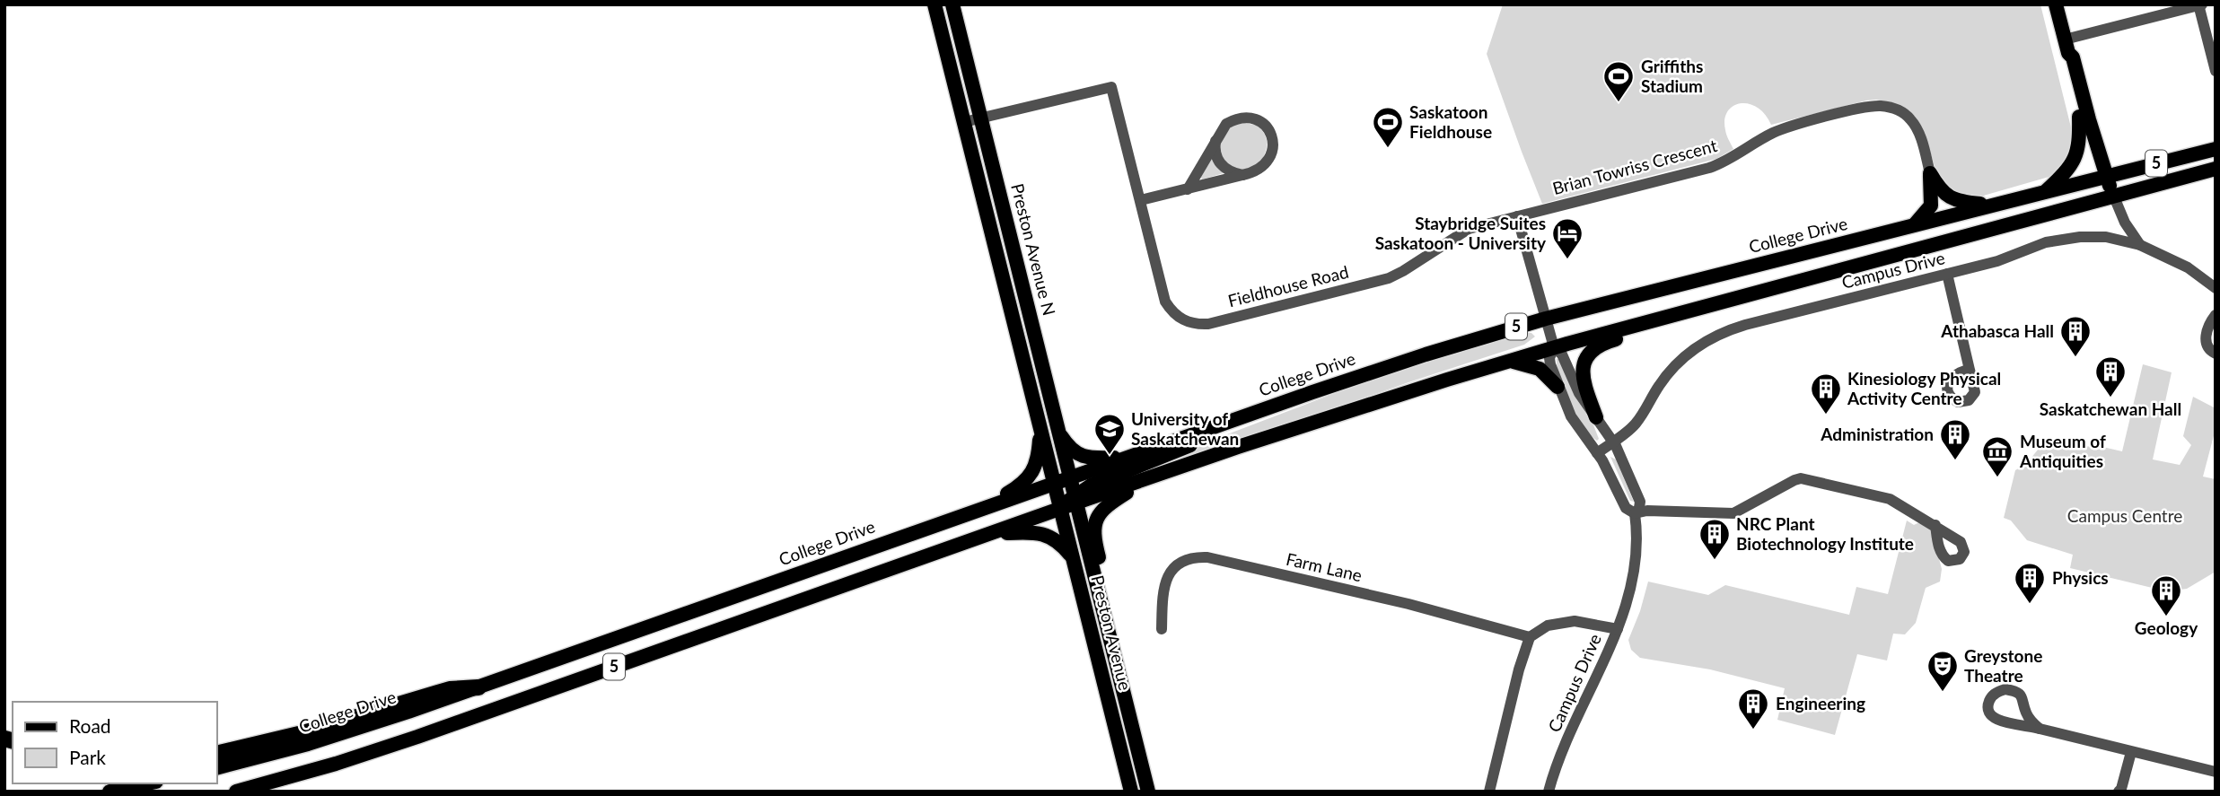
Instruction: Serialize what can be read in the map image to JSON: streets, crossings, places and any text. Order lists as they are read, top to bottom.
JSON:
{
  "streets": {
    "main road": [
      "5",
      "College Drive",
      "Preston Avenue N",
      "Preston Avenue"
    ],
    "street": [
      "Brian Towriss Crescent",
      "Campus Drive",
      "Fieldhouse Road",
      "Farm Lane"
    ]
  },
  "crossings": [
    ["5", "Preston Avenue N"],
    ["5", "Campus Drive"],
    ["5", "Preston Avenue"],
    ["Brian Towriss Crescent", "Fieldhouse Road"],
    ["College Drive", "Preston Avenue N"],
    ["College Drive", "Campus Drive"],
    ["College Drive", "Preston Avenue"],
    ["Preston Avenue N", "Fieldhouse Road"],
    ["Preston Avenue N", "Preston Avenue"]
  ],
  "parks": ["Campus Centre"],
  "places": {
    "sports": ["Griffiths Stadium", "Saskatoon Fieldhouse"],
    "hotel": ["Staybridge Suites Saskatoon - University"],
    "building": [
      "Athabasca Hall",
      "Saskatchewan Hall",
      "Kinesiology Physical Activity Centre",
      "Administration",
      "NRC Plant Biotechnology Institute",
      "Physics",
      "Geology",
      "Engineering"
    ],
    "school or university": ["University of Saskatchewan"],
    "museum": ["Museum of Antiquities"],
    "theatre": ["Greystone Theatre"]
  },
  "legend": ["Road", "Park"]
}
